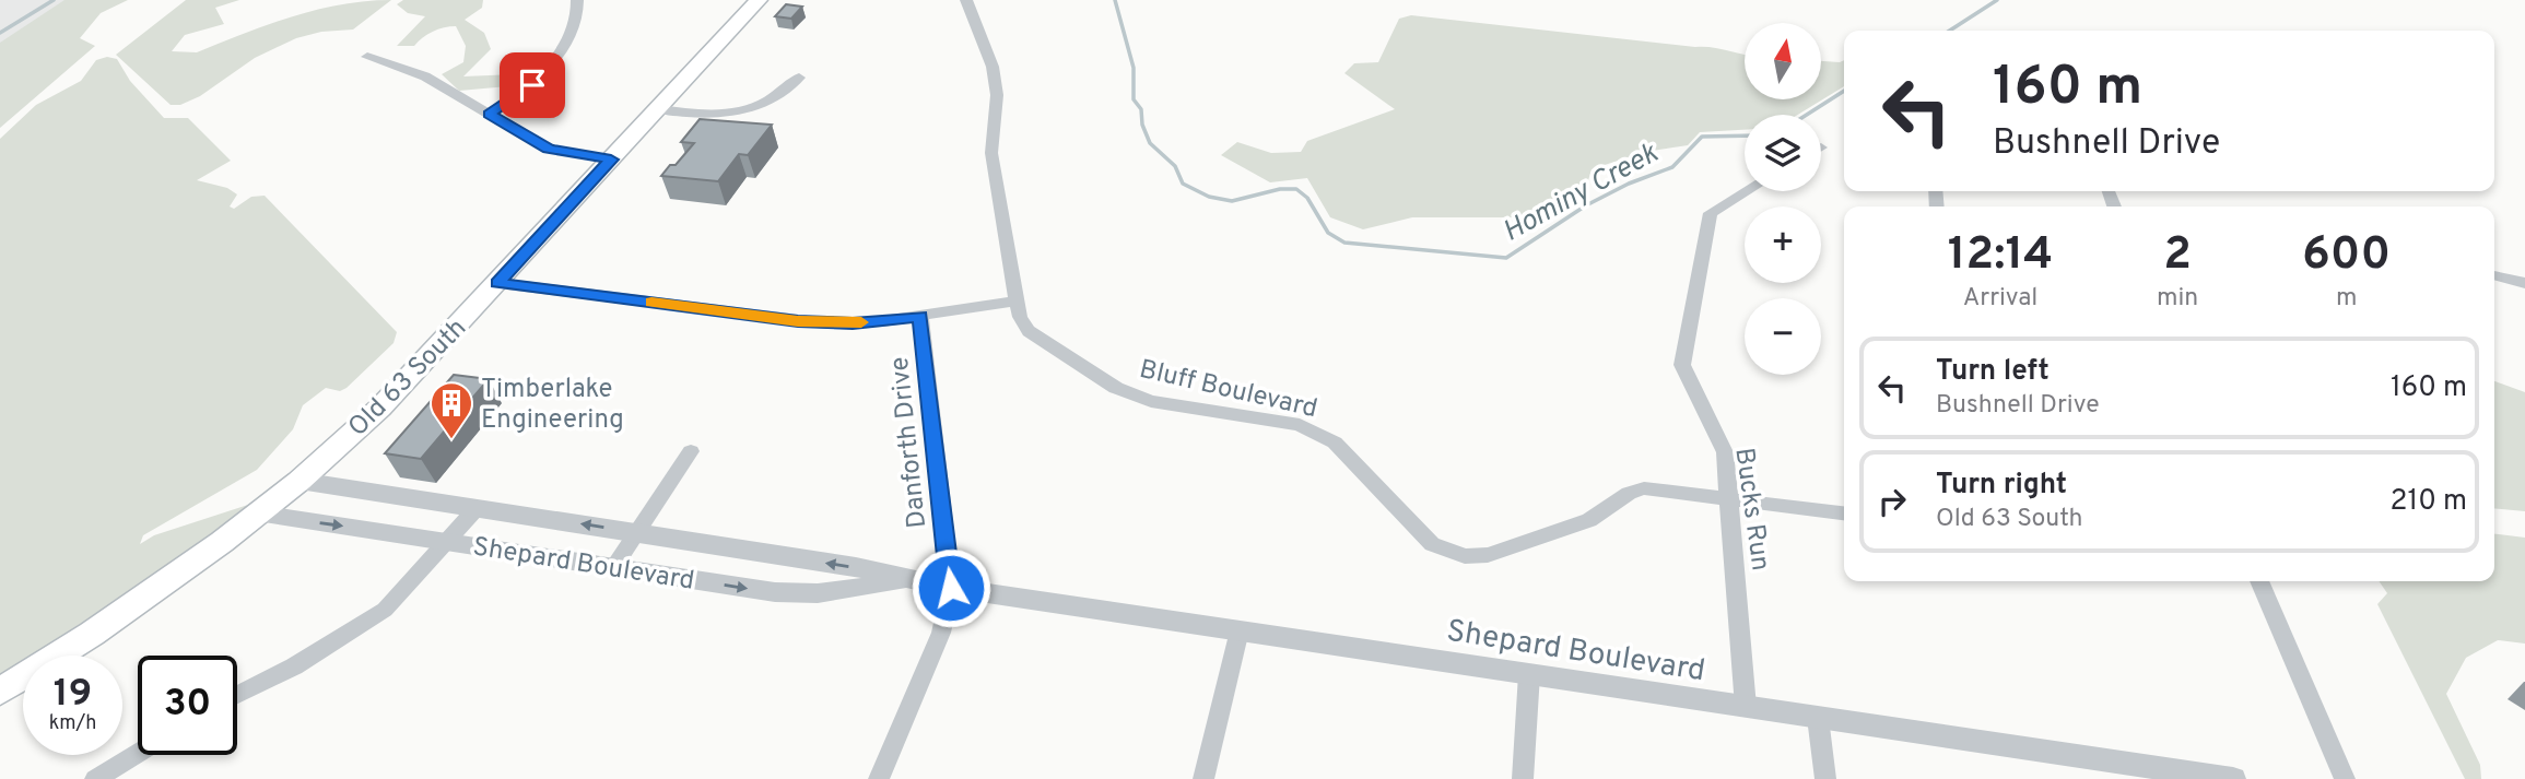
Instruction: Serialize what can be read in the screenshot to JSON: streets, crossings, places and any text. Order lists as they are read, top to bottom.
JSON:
{
  "streets": {
    "main road": ["Old 63 South"],
    "street": [
      "Bluff Boulevard",
      "Danforth Drive",
      "Bucks Run",
      "Shepard Boulevard"
    ]
  },
  "crossings": [
    ["Old 63 South", "Shepard Boulevard"],
    ["Bluff Boulevard", "Bucks Run"],
    ["Danforth Drive", "Shepard Boulevard"],
    ["Bucks Run", "Shepard Boulevard"]
  ],
  "water": ["Hominy Creek"],
  "places": {
    "building": ["Timberlake Engineering"]
  },
  "north": "top",
  "page": {
    "map_buttons": ["+", "−"],
    "turn": ["160 m", "Bushnell Drive"],
    "eta": [
      "12:14",
      "Arrival",
      "2",
      "min",
      "600",
      "m"
    ],
    "list": [
      {
        "name": "Turn left",
        "note": "Bushnell Drive",
        "value": "160 m"
      },
      {
        "name": "Turn right",
        "note": "Old 63 South",
        "value": "210 m"
      }
    ],
    "speed": "19 km/h",
    "limit": "30"
  }
}
